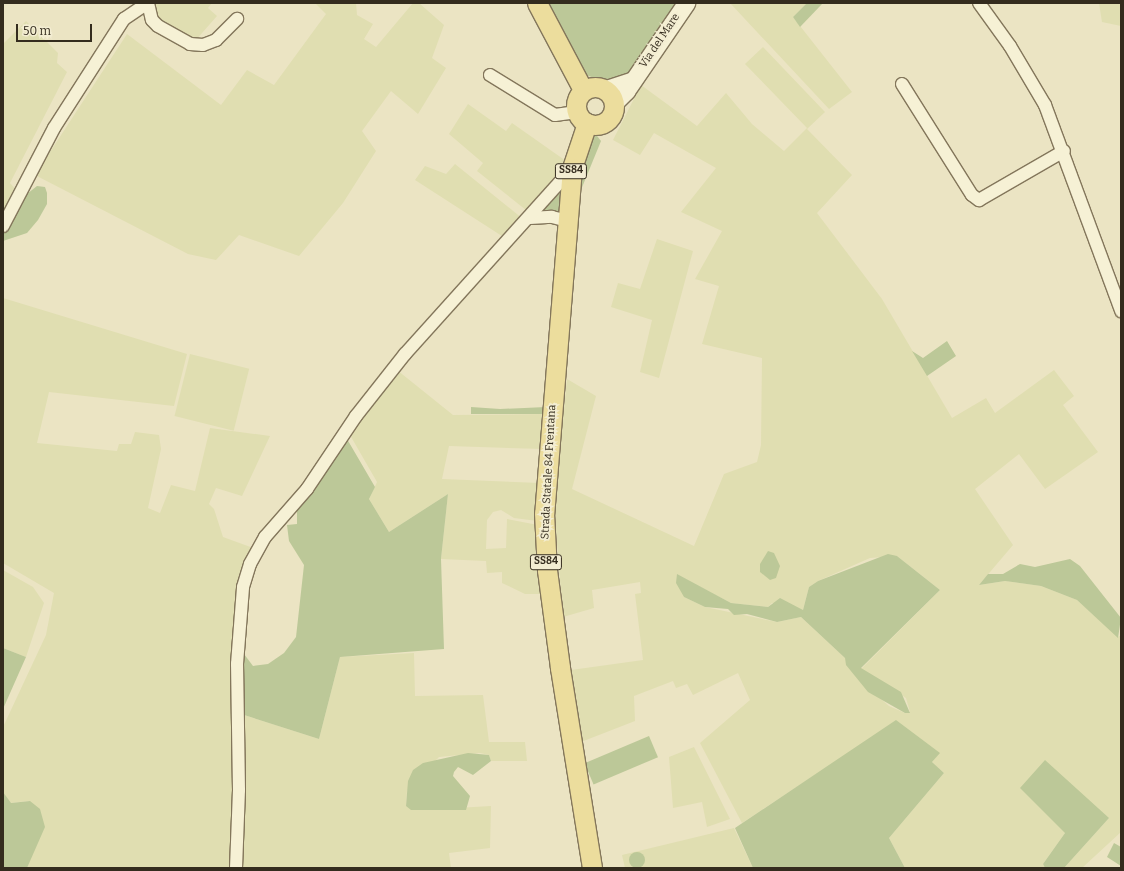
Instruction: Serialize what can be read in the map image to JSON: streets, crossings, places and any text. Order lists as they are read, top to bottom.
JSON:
{
  "streets": {
    "main road": ["SS84", "Strada Statale 84 Frentana"],
    "street": ["Via del Mare"]
  },
  "crossings": [
    ["Via del Mare", "Strada Statale 84 Frentana"]
  ],
  "scale_bar": "50 m"
}
